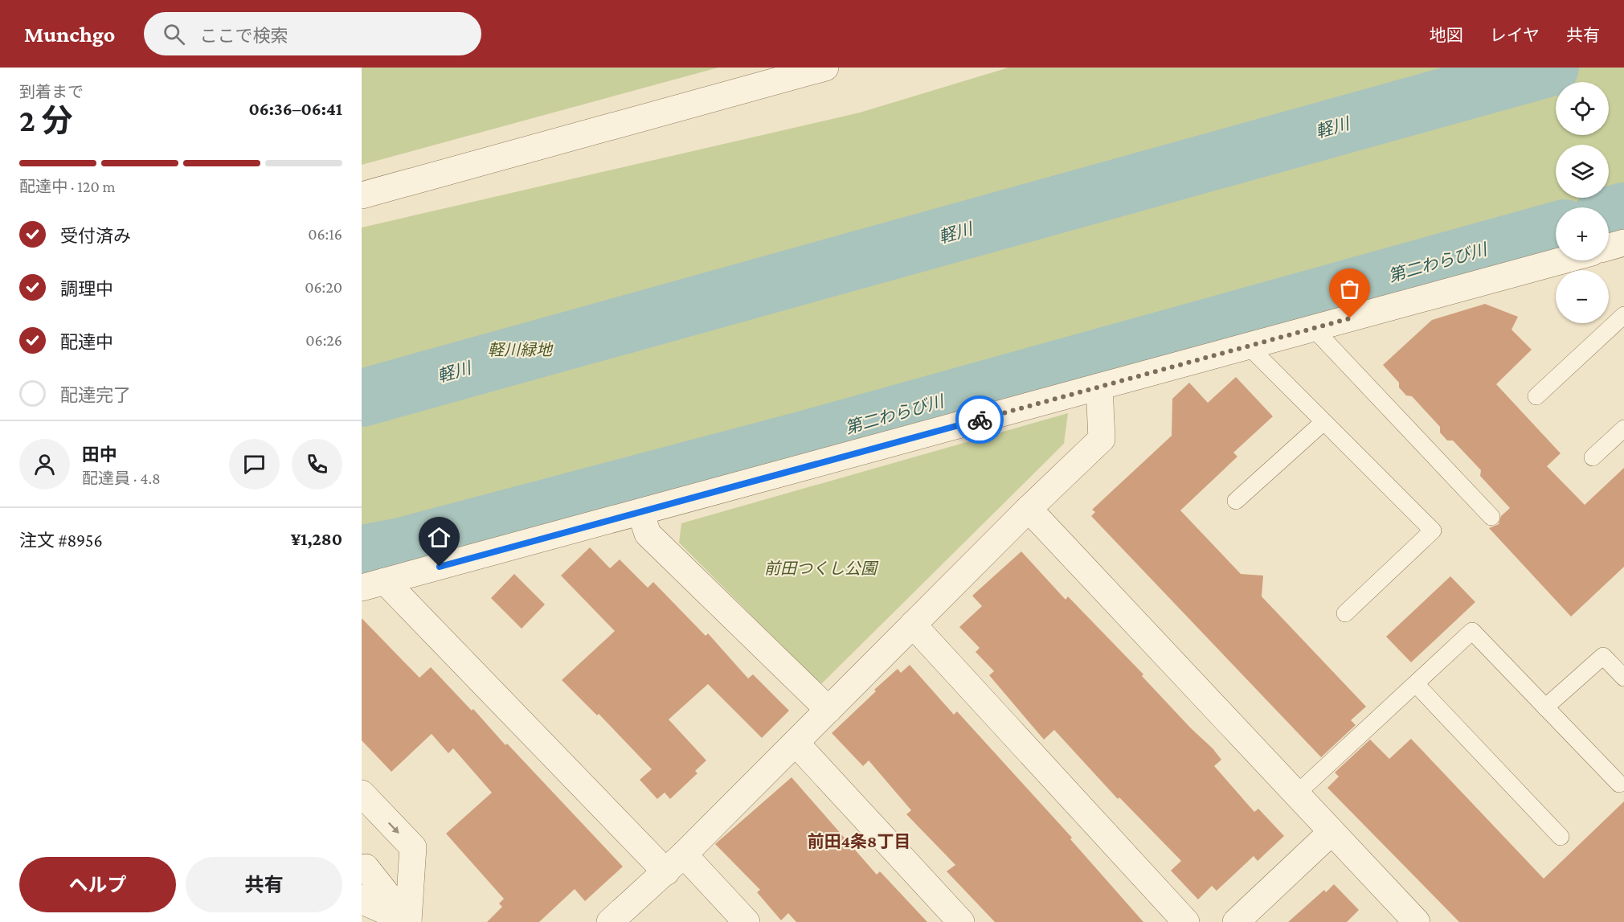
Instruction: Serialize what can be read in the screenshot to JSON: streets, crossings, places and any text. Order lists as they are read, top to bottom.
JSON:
{
  "districts": ["前田4条8丁目"],
  "water": ["軽川", "第二わらび川"],
  "parks": ["軽川緑地", "前田つくし公園"],
  "page": {
    "header": "Munchgo",
    "search": "ここで検索",
    "nav": ["地図", "レイヤ", "共有"],
    "heading": ["2 分", "到着まで", "06:36–06:41"],
    "panel": [
      "田中",
      "配達員 · 4.8",
      "注文 #8956",
      "¥1,280"
    ],
    "map_buttons": ["+", "−"],
    "bar": "配達中 · 120 m",
    "list": [
      ["受付済み", "06:16"],
      ["調理中", "06:20"],
      ["配達中", "06:26"],
      "配達完了"
    ],
    "buttons": ["ヘルプ", "共有"]
  }
}
